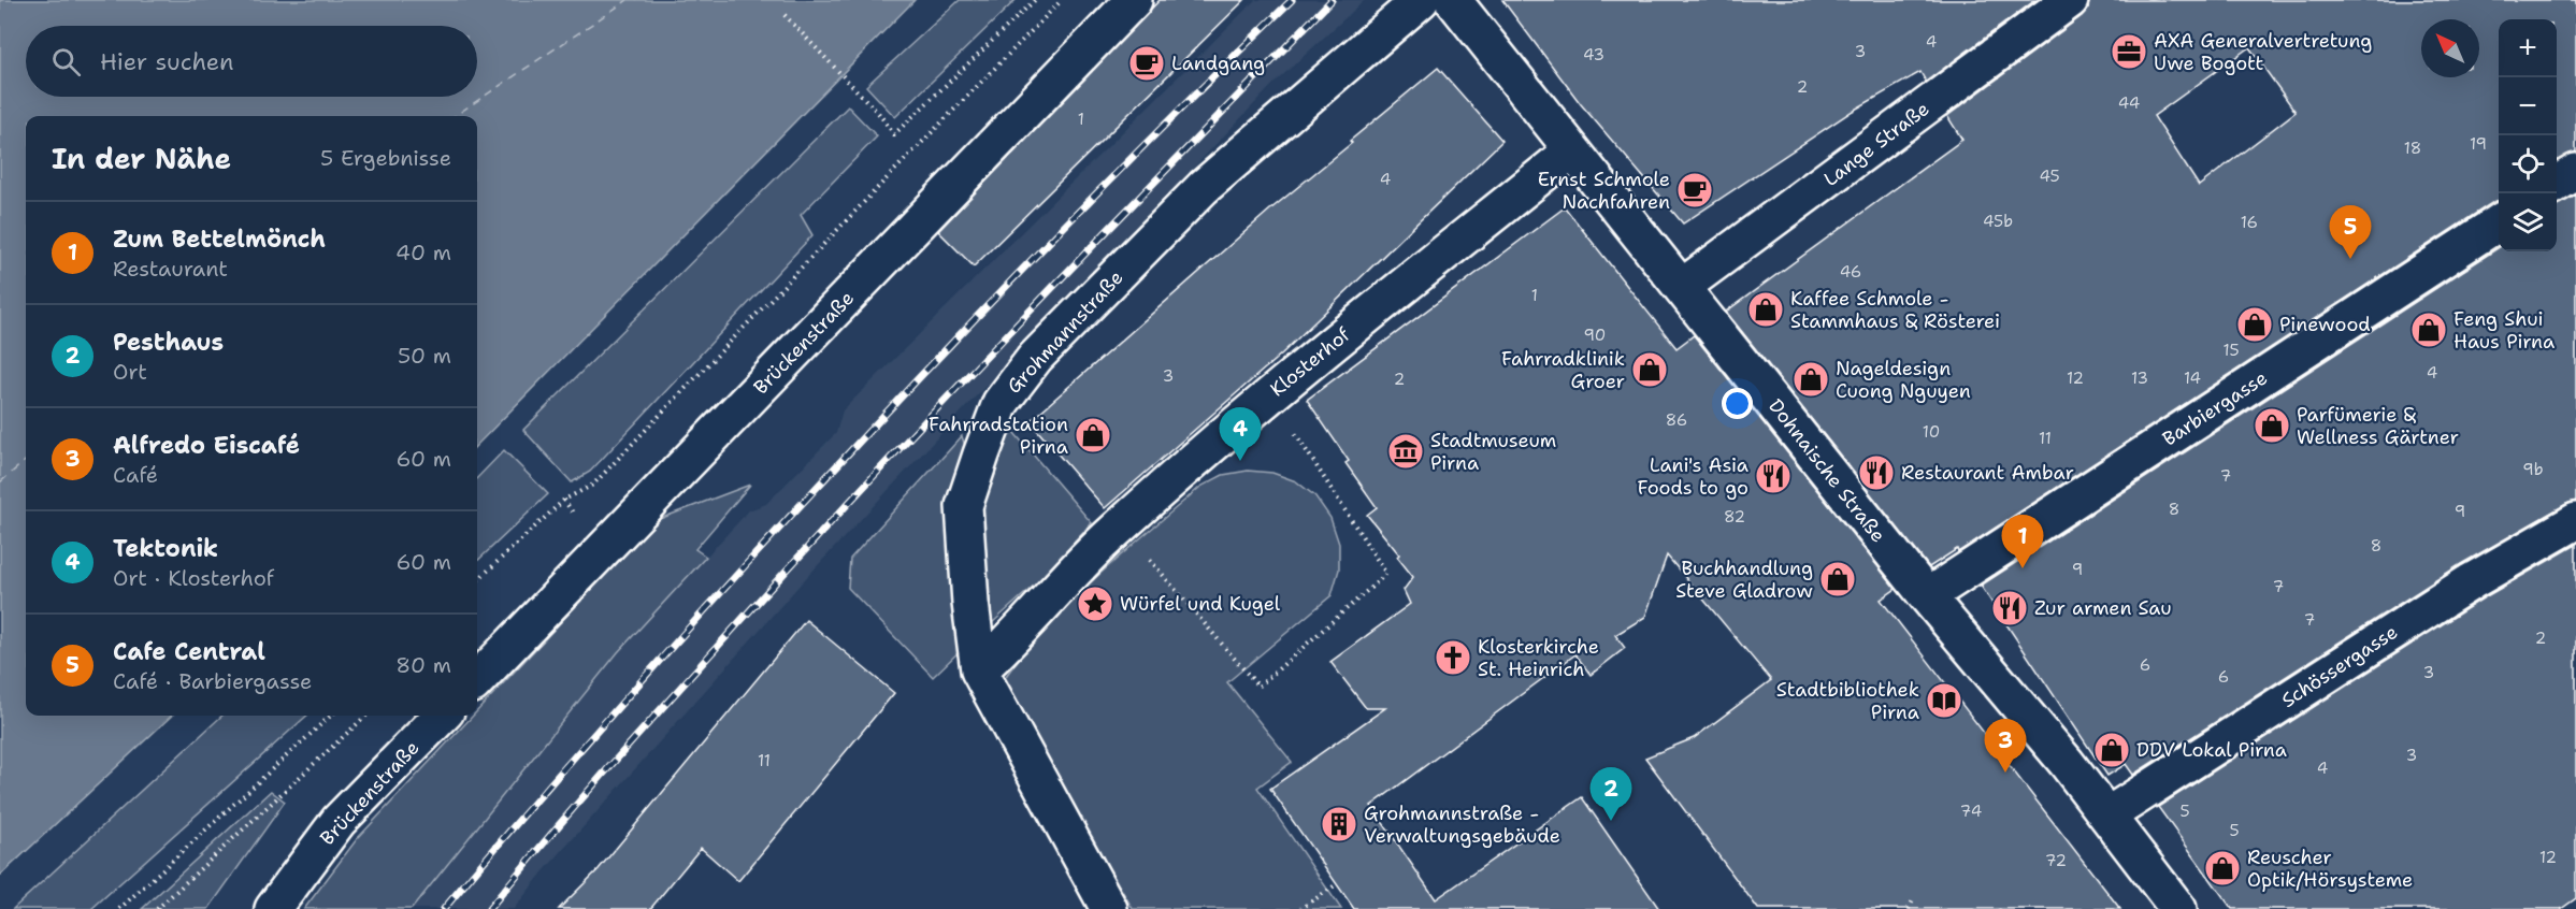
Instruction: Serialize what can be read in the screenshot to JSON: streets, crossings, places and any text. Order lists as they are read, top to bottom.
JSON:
{
  "streets": {
    "street": [
      "Lange Straße",
      "Grohmannstraße",
      "Brückenstraße",
      "Klosterhof",
      "Barbiergasse",
      "Dohnaische Straße",
      "Schössergasse"
    ]
  },
  "crossings": [
    ["Lange Straße", "Dohnaische Straße"],
    ["Grohmannstraße", "Klosterhof"],
    ["Klosterhof", "Dohnaische Straße"],
    ["Barbiergasse", "Dohnaische Straße"],
    ["Dohnaische Straße", "Schössergasse"]
  ],
  "places": {
    "office": ["AXA Generalvertretung Uwe Bogott"],
    "cafe": ["Landgang", "Ernst Schmole Nachfahren"],
    "shop": [
      "Kaffee Schmole - Stammhaus & Rösterei",
      "Pinewood",
      "Feng Shui Haus Pirna",
      "Fahrradklinik Groer",
      "Nageldesign Cuong Nguyen",
      "Parfümerie & Wellness Gärtner",
      "Fahrradstation Pirna",
      "Buchhandlung Steve Gladrow",
      "DDV Lokal Pirna",
      "Reuscher Optik/Hörsysteme"
    ],
    "museum": ["Stadtmuseum Pirna"],
    "restaurant": ["Restaurant Ambar", "Lani's Asia Foods to go", "Zur armen Sau"],
    "place": ["Würfel und Kugel"],
    "church": ["Klosterkirche St. Heinrich"],
    "library": ["Stadtbibliothek Pirna"],
    "building": ["Grohmannstraße - Verwaltungsgebäude"]
  },
  "house_numbers": [
    "4",
    "3",
    "43",
    "2",
    "44",
    "1",
    "19",
    "18",
    "45",
    "4",
    "45b",
    "16",
    "46",
    "1",
    "90",
    "15",
    "4",
    "3",
    "12",
    "13",
    "14",
    "2",
    "86",
    "10",
    "11",
    "9b",
    "7",
    "8",
    "9",
    "82",
    "8",
    "9",
    "7",
    "7",
    "2",
    "6",
    "3",
    "6",
    "3",
    "11",
    "4",
    "74",
    "5",
    "5",
    "12",
    "72"
  ],
  "north": "top left",
  "page": {
    "map_buttons": ["+", "−"],
    "search": "Hier suchen",
    "heading": ["In der Nähe", "5 Ergebnisse"],
    "list": [
      {
        "mark": "1",
        "name": "Zum Bettelmönch",
        "note": "Restaurant",
        "value": "40 m"
      },
      {
        "mark": "2",
        "name": "Pesthaus",
        "note": "Ort",
        "value": "50 m"
      },
      {
        "mark": "3",
        "name": "Alfredo Eiscafé",
        "note": "Café",
        "value": "60 m"
      },
      {
        "mark": "4",
        "name": "Tektonik",
        "note": "Ort · Klosterhof",
        "value": "60 m"
      },
      {
        "mark": "5",
        "name": "Cafe Central",
        "note": "Café · Barbiergasse",
        "value": "80 m"
      }
    ],
    "pins": [
      "5",
      "4",
      "1",
      "3",
      "2"
    ]
  }
}
